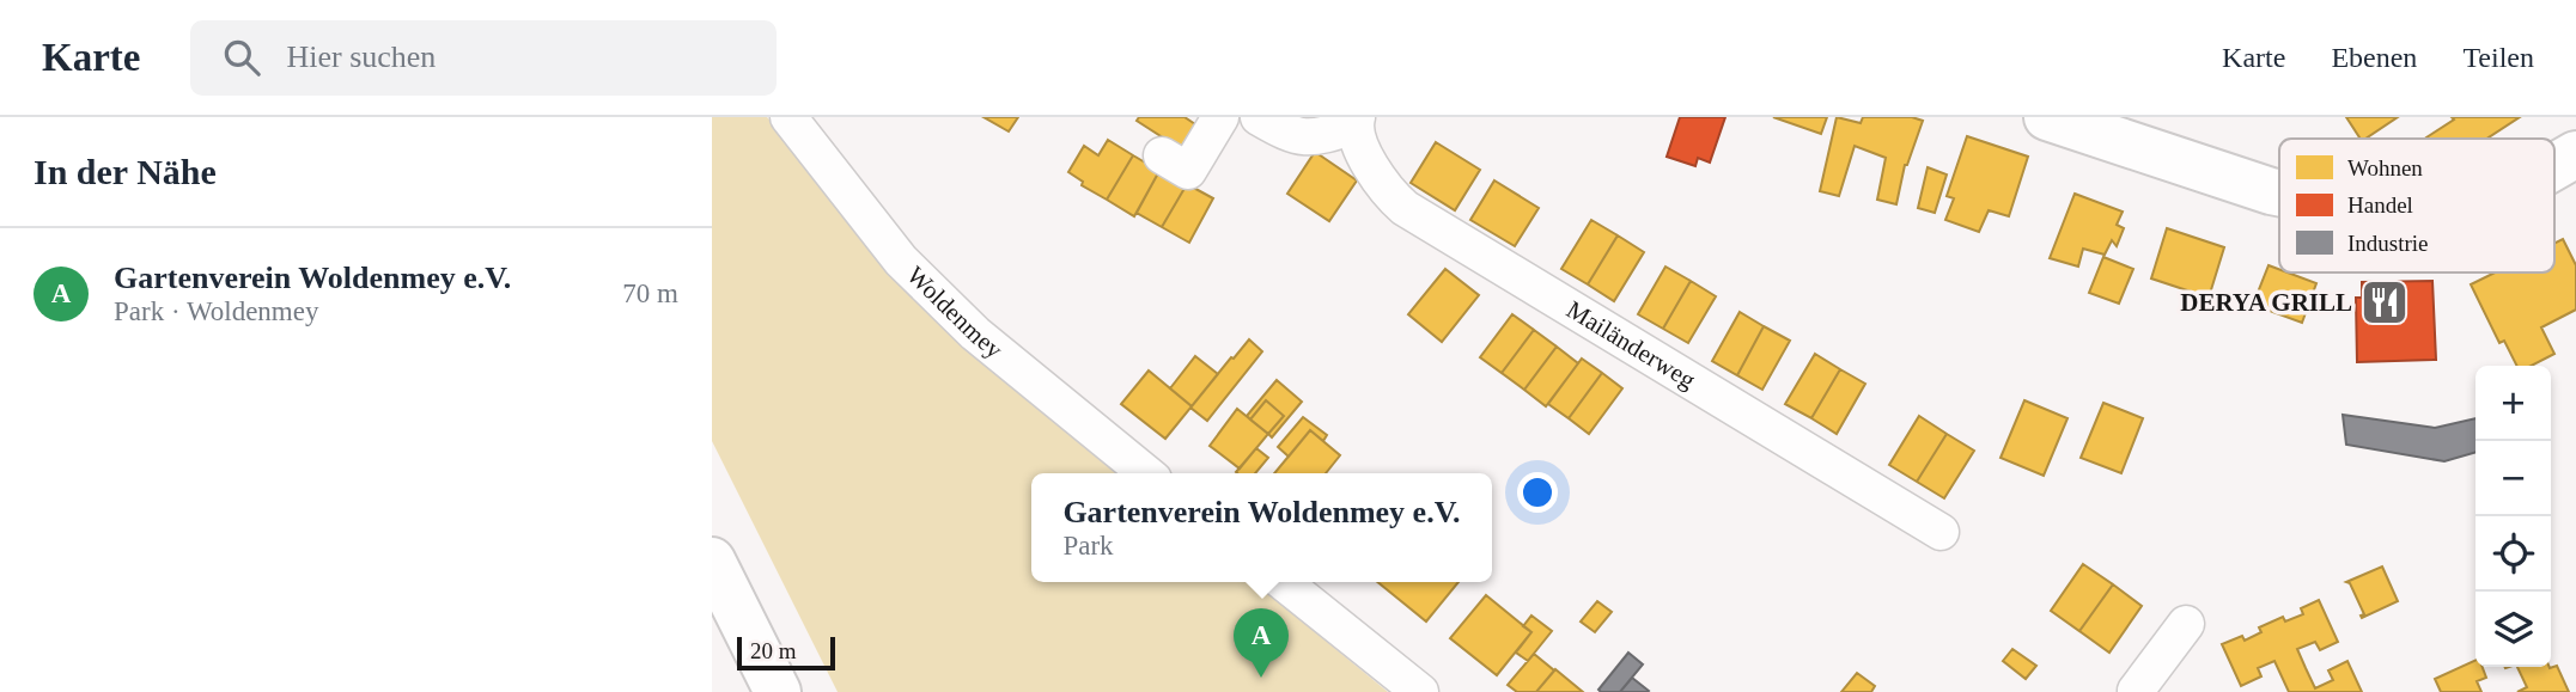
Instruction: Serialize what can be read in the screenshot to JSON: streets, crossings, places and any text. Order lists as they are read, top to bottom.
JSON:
{
  "streets": {
    "street": ["Woldenmey", "Mailänderweg"]
  },
  "places": {
    "restaurant": ["DERYA GRILL"]
  },
  "legend": ["Wohnen", "Handel", "Industrie"],
  "scale_bar": "20 m",
  "page": {
    "header": "Karte",
    "search": "Hier suchen",
    "nav": ["Karte", "Ebenen", "Teilen"],
    "heading": "In der Nähe",
    "list": [
      {
        "mark": "A",
        "name": "Gartenverein Woldenmey e.V.",
        "note": "Park · Woldenmey",
        "value": "70 m"
      }
    ],
    "map_buttons": ["+", "−"],
    "popup": ["Gartenverein Woldenmey e.V.", "Park"],
    "pins": "A",
    "scale": "20 m"
  }
}
